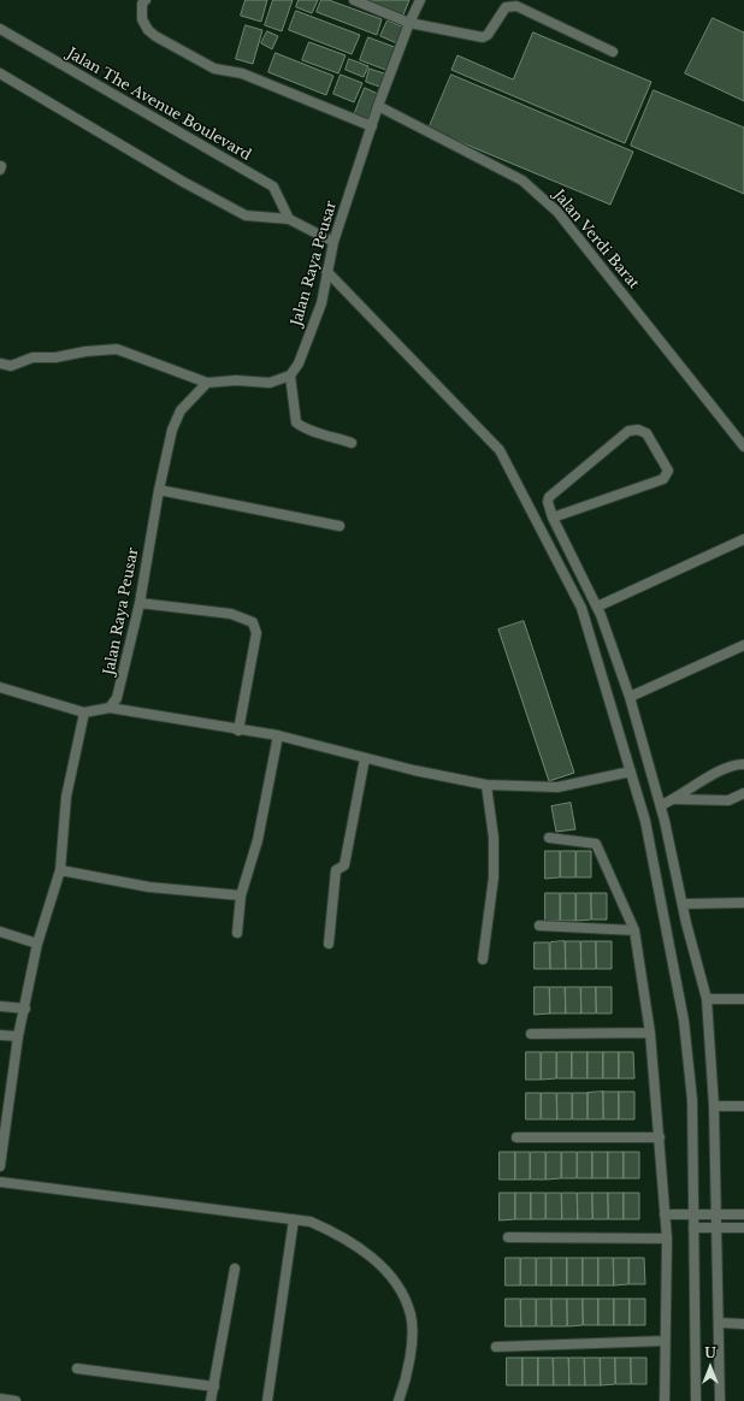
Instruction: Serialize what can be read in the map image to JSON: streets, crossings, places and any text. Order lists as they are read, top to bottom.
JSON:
{
  "streets": {
    "street": ["Jalan The Avenue Boulevard", "Jalan Verdi Barat", "Jalan Raya Peusar"]
  },
  "crossings": [
    ["Jalan Verdi Barat", "Jalan Raya Peusar"]
  ],
  "north": "top"
}
